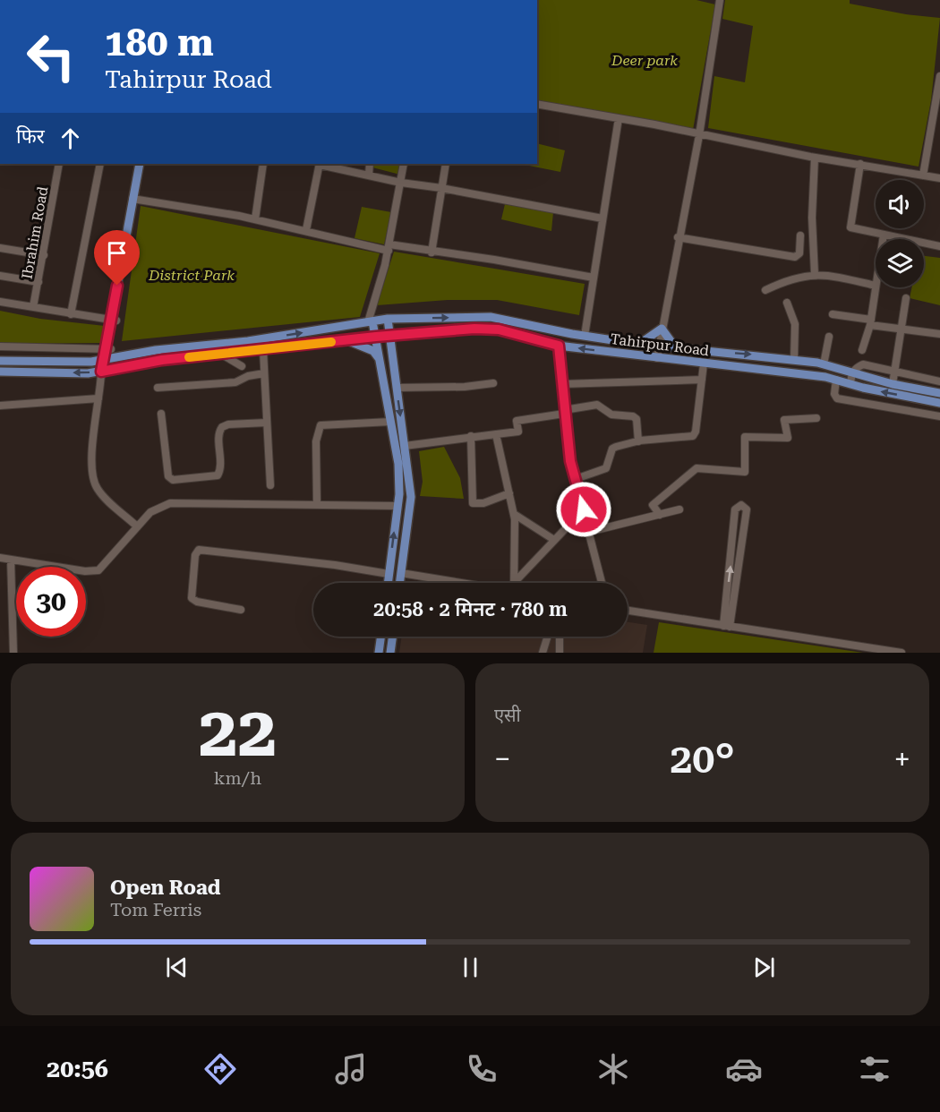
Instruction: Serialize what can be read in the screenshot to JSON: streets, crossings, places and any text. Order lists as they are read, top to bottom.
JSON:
{
  "streets": {
    "main road": ["Tahirpur Road"],
    "street": ["Ibrahim Road"]
  },
  "parks": ["Deer park", "District Park"],
  "page": {
    "turn": ["180 m", "Tahirpur Road"],
    "then": "फिर",
    "limit": "30",
    "trip": "20:58 · 2 मिनट · 780 m",
    "tile": [
      ["22", "km/h"],
      "एसी"
    ],
    "heat": ["−", "20°", "+"],
    "song": ["Open Road", "Tom Ferris"],
    "tabs": "20:56"
  }
}
